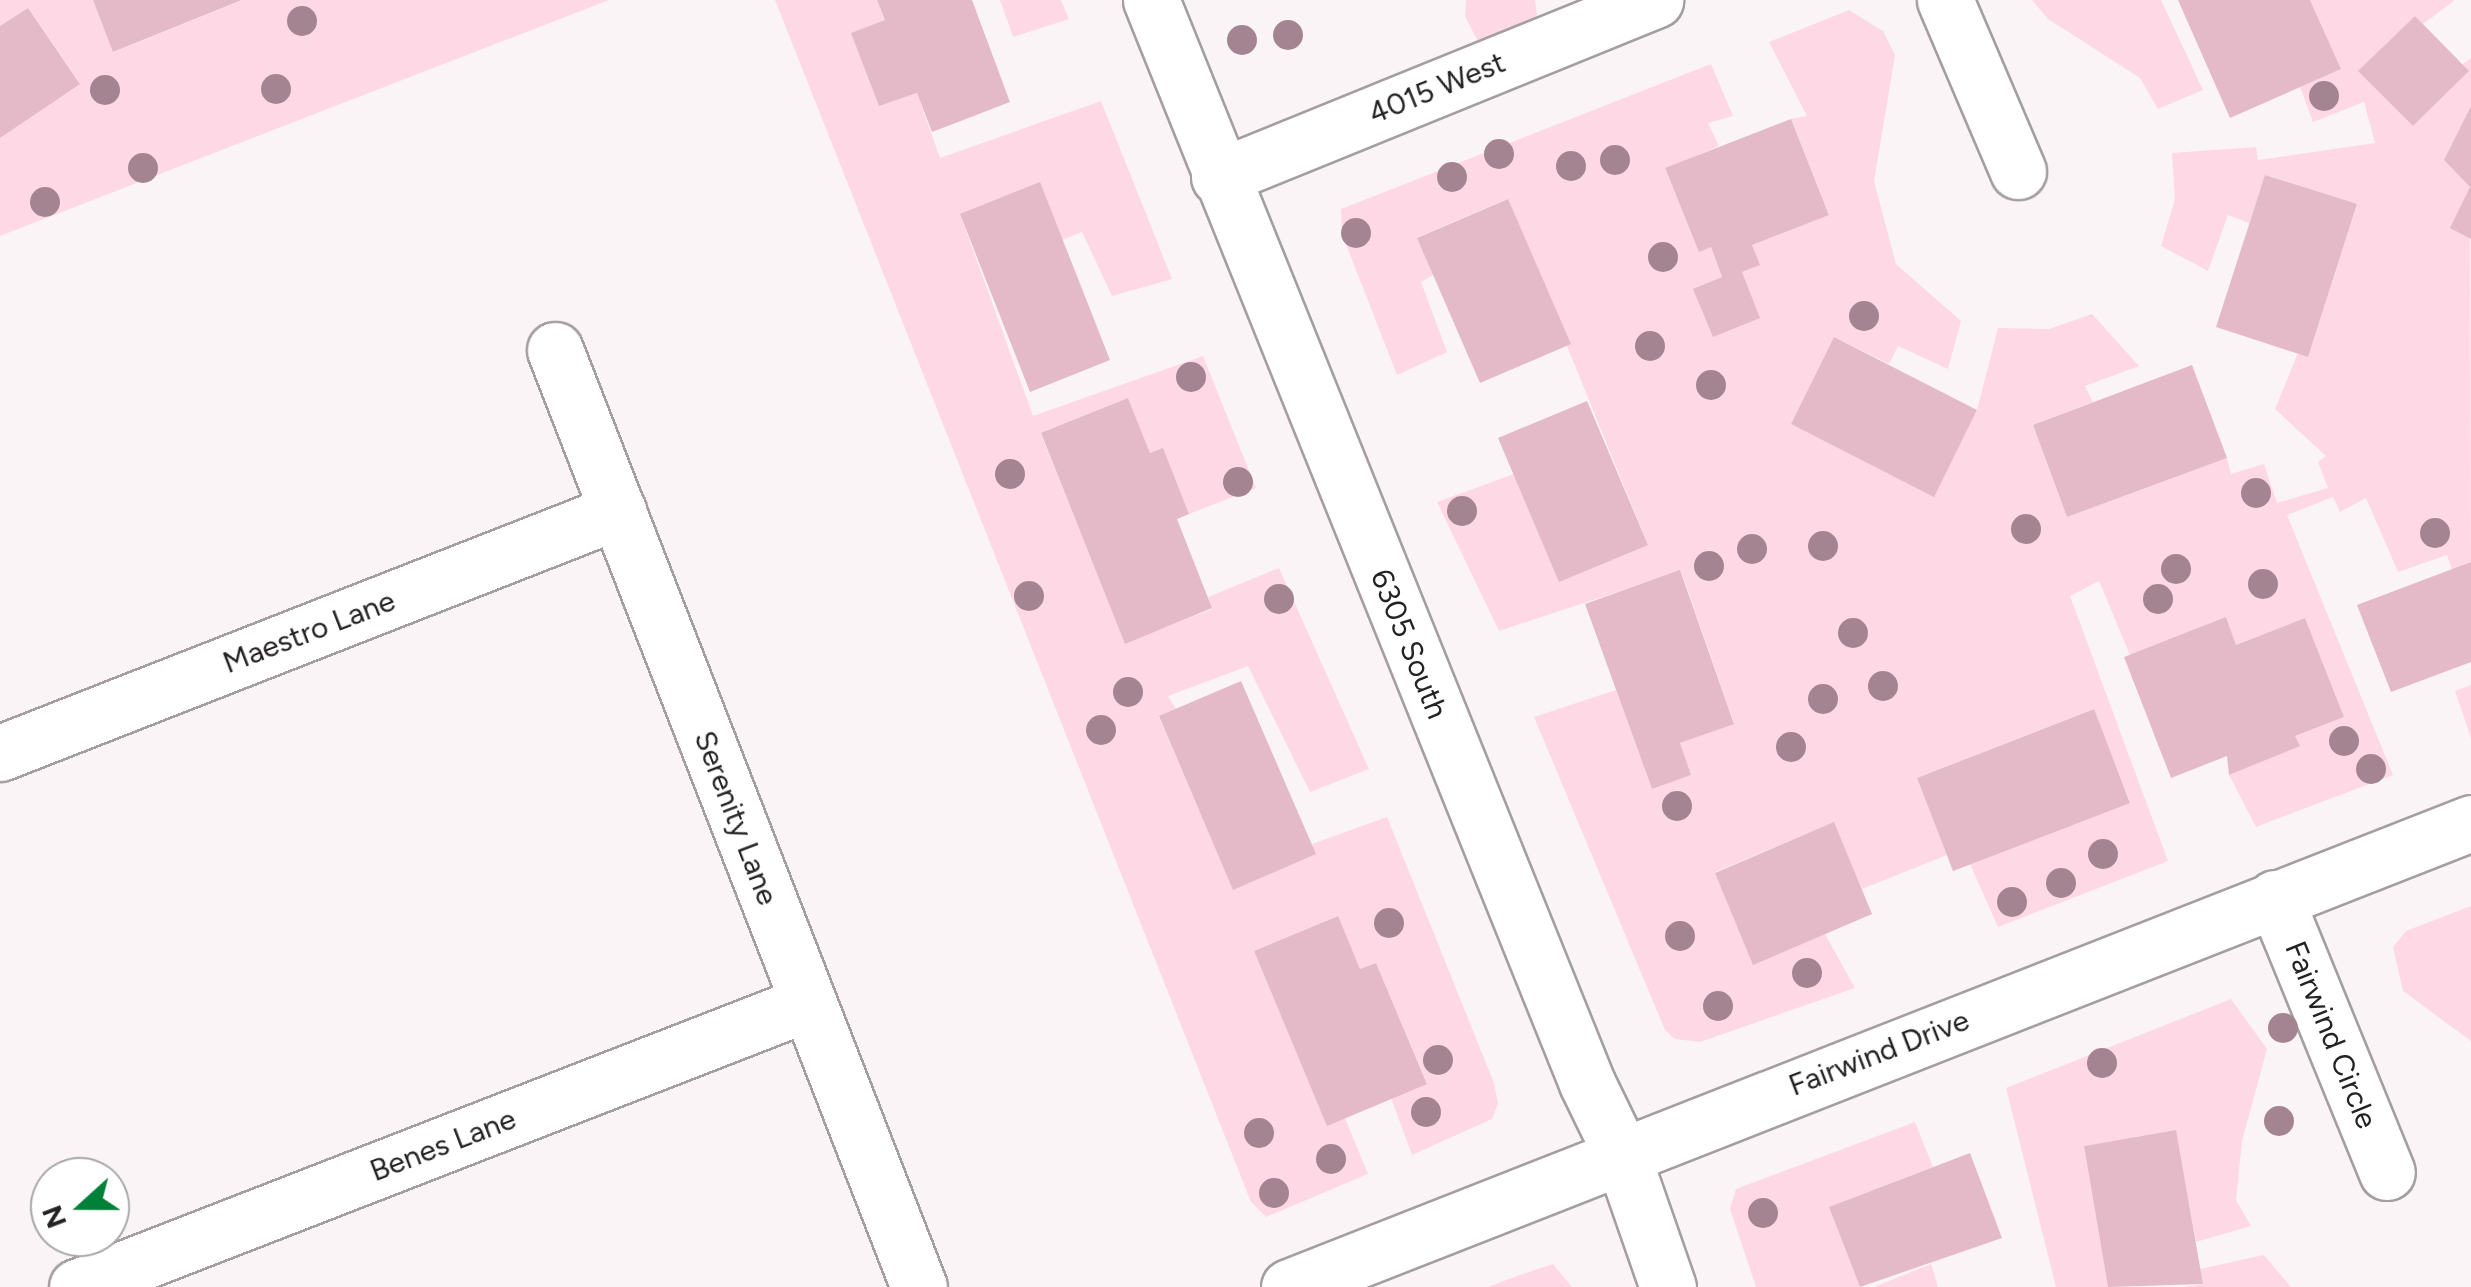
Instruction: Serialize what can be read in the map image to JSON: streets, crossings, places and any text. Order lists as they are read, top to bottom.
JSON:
{
  "streets": {
    "street": [
      "4015 West",
      "Maestro Lane",
      "6305 South",
      "Serenity Lane",
      "Fairwind Circle",
      "Fairwind Drive",
      "Benes Lane"
    ]
  },
  "crossings": [
    ["4015 West", "6305 South"],
    ["Maestro Lane", "Serenity Lane"],
    ["6305 South", "Fairwind Drive"],
    ["Serenity Lane", "Benes Lane"],
    ["Fairwind Circle", "Fairwind Drive"]
  ],
  "north": "left"
}
